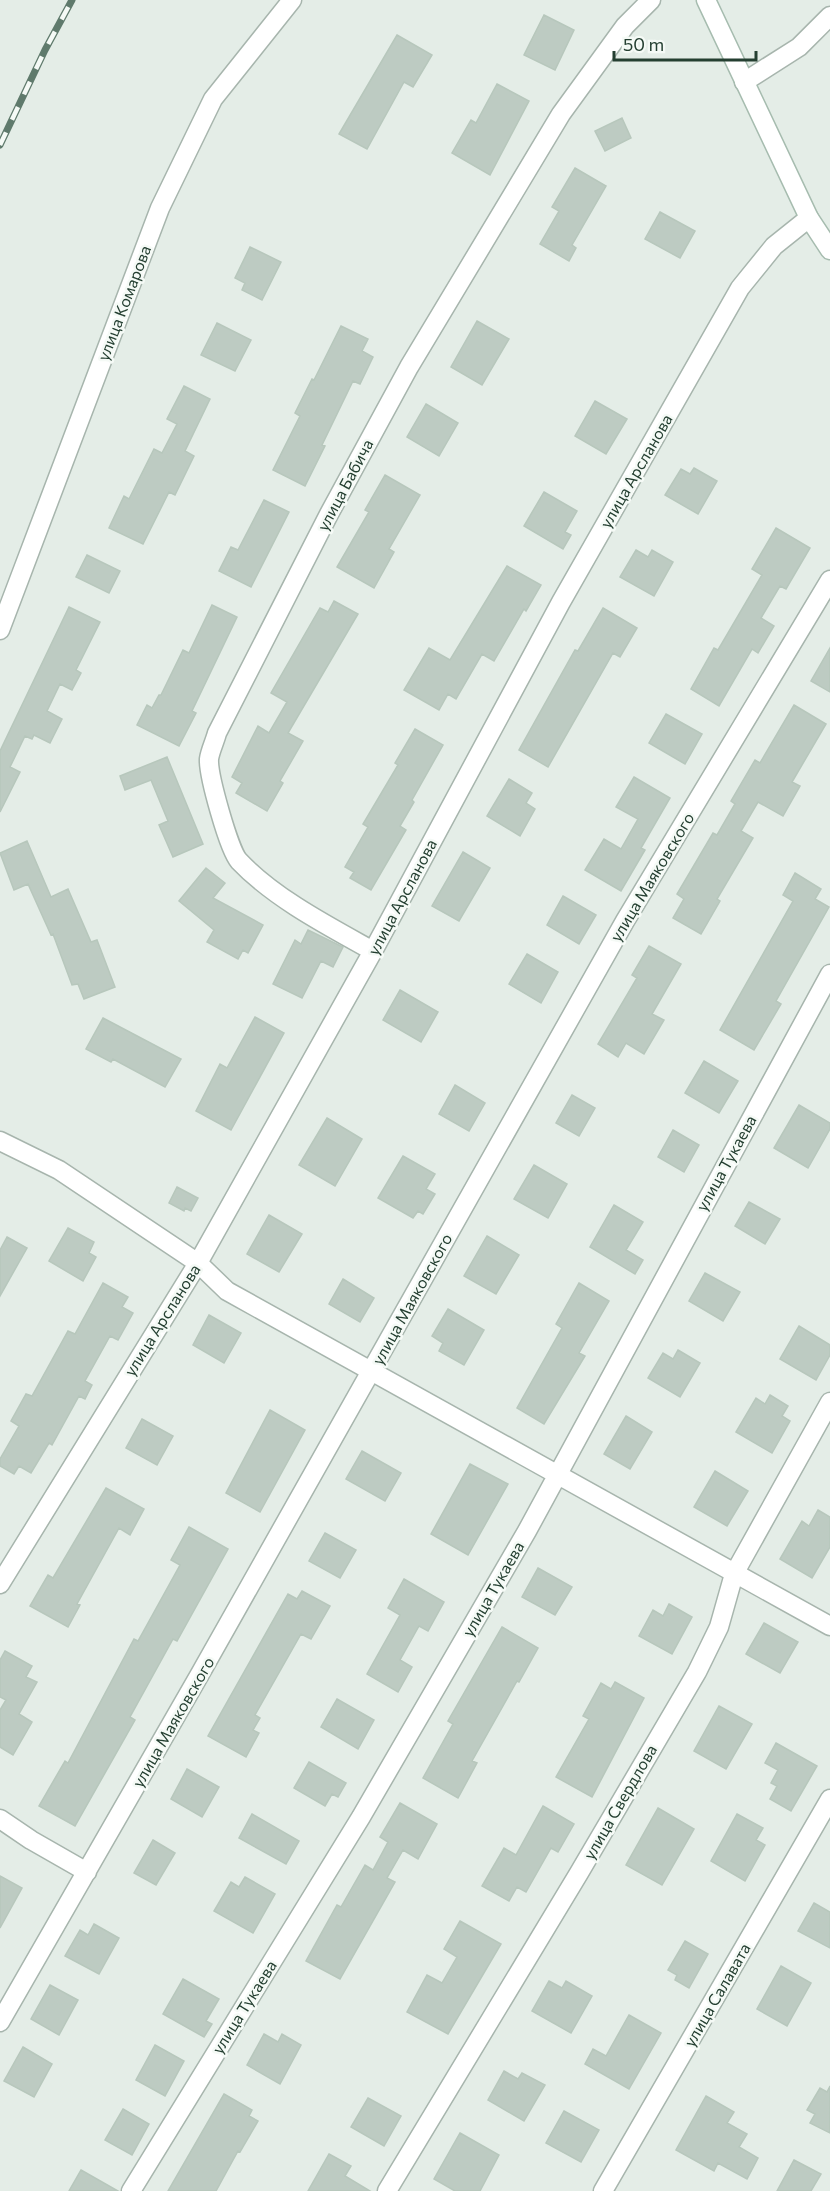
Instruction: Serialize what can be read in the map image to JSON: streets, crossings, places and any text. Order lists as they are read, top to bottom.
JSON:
{
  "streets": {
    "street": [
      "улица Комарова",
      "улица Арсланова",
      "улица Бабича",
      "улица Маяковского",
      "улица Тукаева",
      "улица Свердлова",
      "улица Салавата"
    ]
  },
  "crossings": [
    ["улица Арсланова", "улица Бабича"]
  ],
  "scale_bar": "50 m"
}
